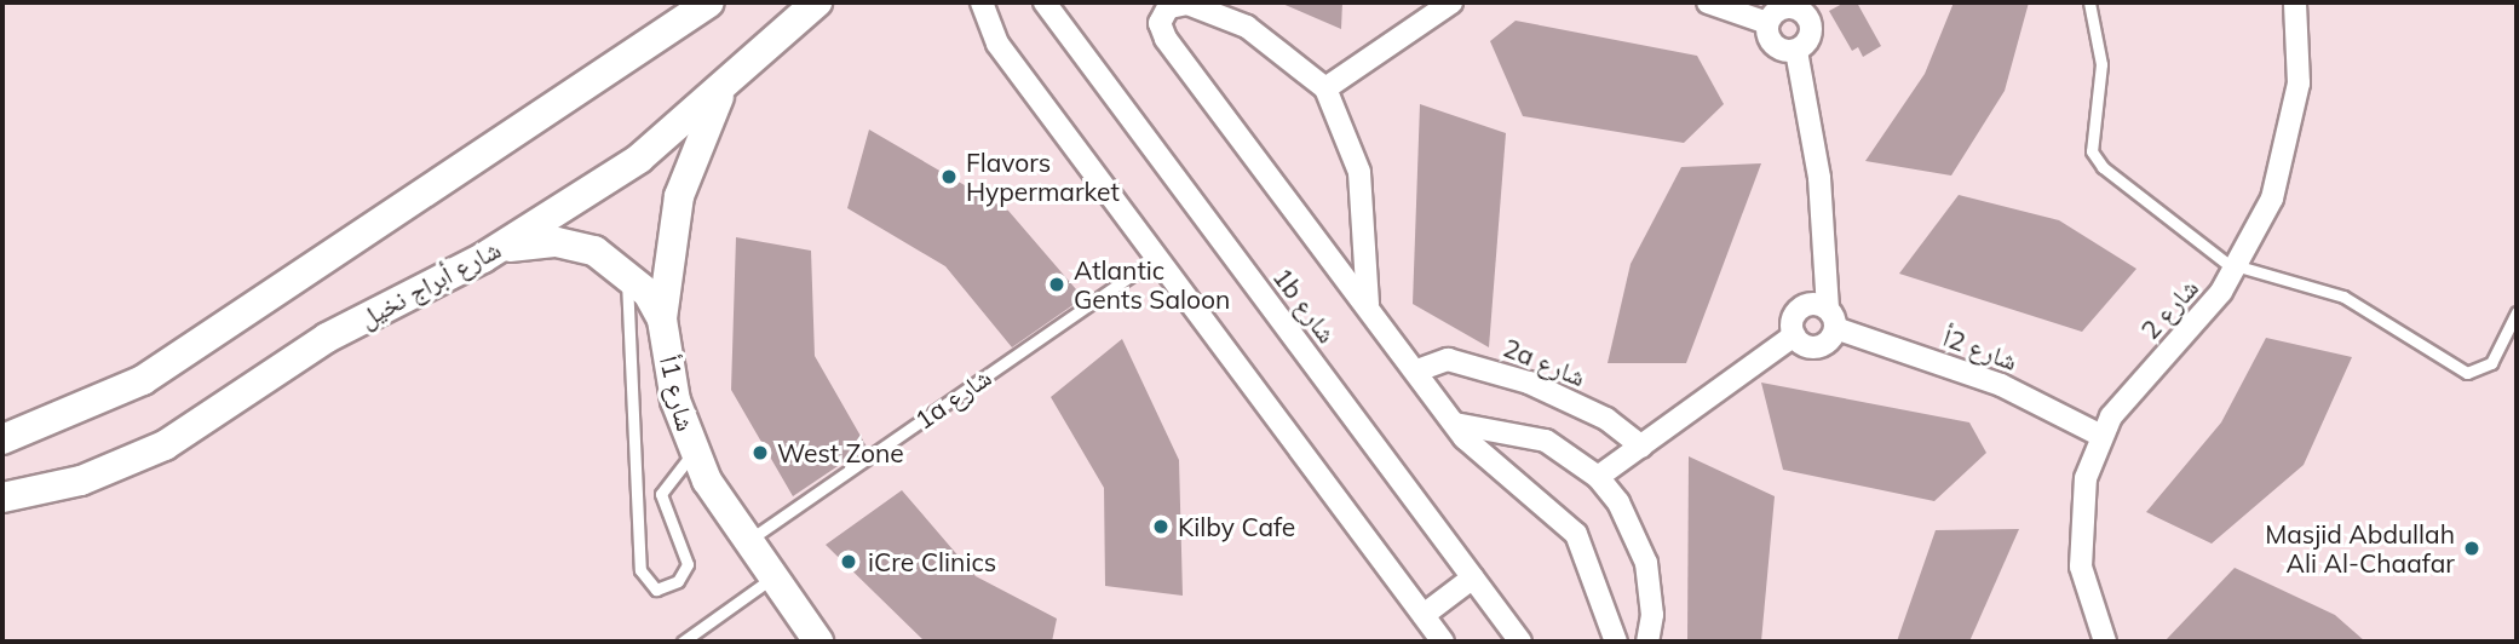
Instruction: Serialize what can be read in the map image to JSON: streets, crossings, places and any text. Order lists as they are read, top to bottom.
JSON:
{
  "streets": {
    "street": [
      "شارع أبراج نخيل",
      "1b شارع",
      "شارع 2",
      "شارع 2أ",
      "2a شارع",
      "شارع 1أ"
    ],
    "lane": ["1a شارع"]
  },
  "crossings": [
    ["شارع أبراج نخيل", "شارع 1أ"],
    ["شارع 2", "شارع 2أ"],
    ["شارع 1أ", "1a شارع"]
  ],
  "places": [
    "Flavors Hypermarket",
    "Atlantic Gents Saloon",
    "West Zone",
    "Kilby Cafe",
    "Masjid Abdullah Ali Al-Chaafar",
    "iCre Clinics"
  ]
}
